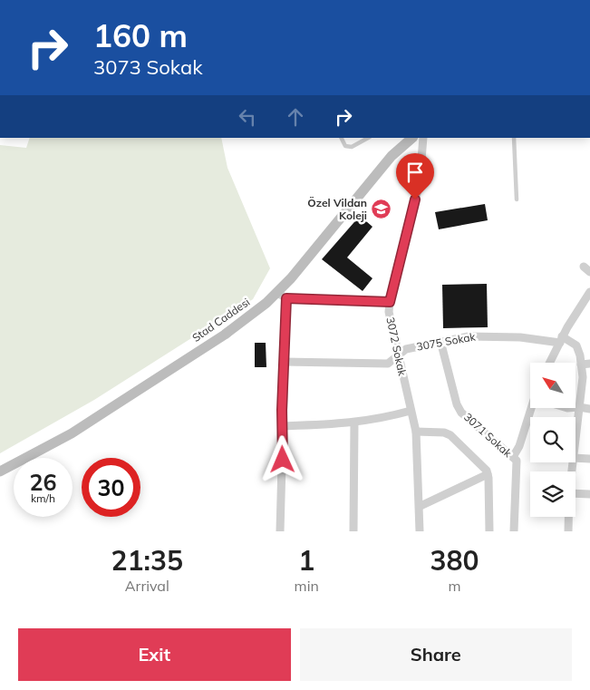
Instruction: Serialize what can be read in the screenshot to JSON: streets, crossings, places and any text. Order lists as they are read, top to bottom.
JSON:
{
  "streets": {
    "street": [
      "Stad Caddesi",
      "3075 Sokak",
      "3072 Sokak",
      "3071 Sokak"
    ]
  },
  "crossings": [
    ["3075 Sokak", "3072 Sokak"],
    ["3075 Sokak", "3071 Sokak"]
  ],
  "places": {
    "school or university": ["Özel Vildan Koleji"]
  },
  "north": "top left",
  "page": {
    "turn": ["160 m", "3073 Sokak"],
    "speed": "26 km/h",
    "limit": "30",
    "eta": [
      "21:35",
      "Arrival",
      "1",
      "min",
      "380",
      "m"
    ],
    "buttons": ["Exit", "Share"]
  }
}
